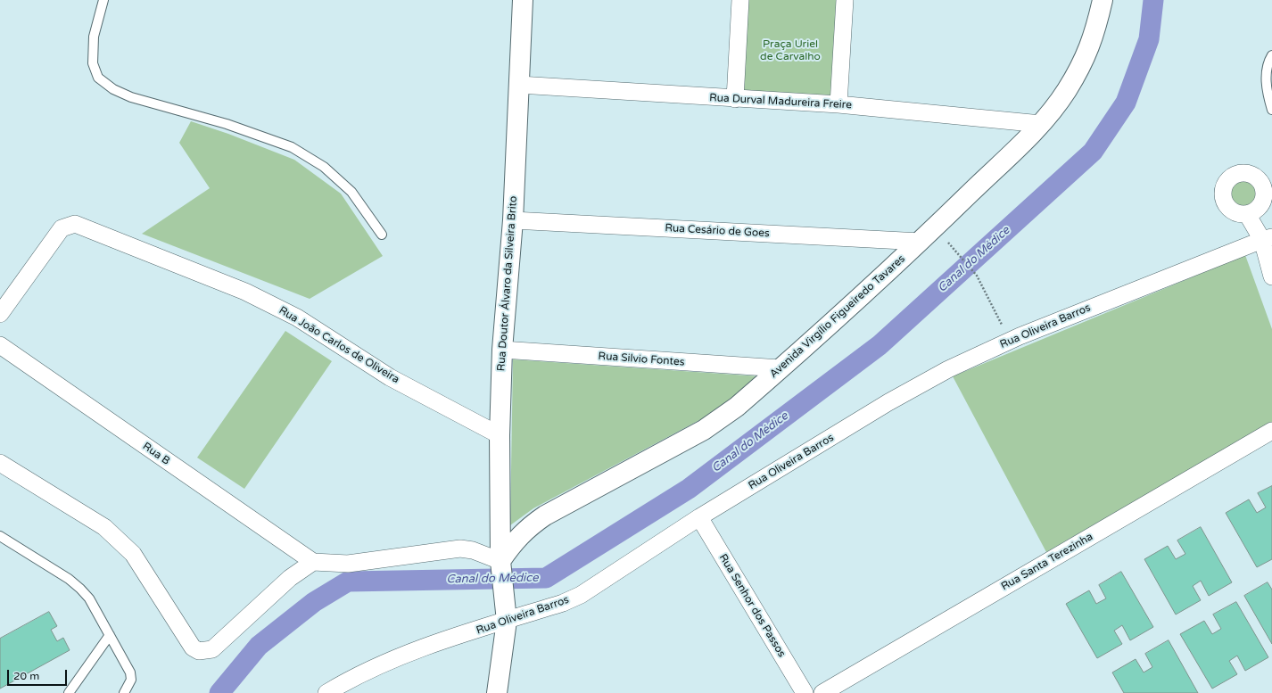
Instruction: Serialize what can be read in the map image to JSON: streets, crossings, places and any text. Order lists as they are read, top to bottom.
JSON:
{
  "streets": {
    "street": [
      "Rua Durval Madureira Freire",
      "Rua Cesário de Goes",
      "Rua Doutor Álvaro da Silveira Brito",
      "Avenida Virgílio Figueiredo Tavares",
      "Rua Oliveira Barros",
      "Rua João Carlos de Oliveira",
      "Rua Silvio Fontes",
      "Rua B",
      "Rua Santa Terezinha",
      "Rua Senhor dos Passos"
    ]
  },
  "crossings": [
    ["Rua Durval Madureira Freire", "Rua Doutor Álvaro da Silveira Brito"],
    ["Rua Durval Madureira Freire", "Avenida Virgílio Figueiredo Tavares"],
    ["Rua Cesário de Goes", "Rua Doutor Álvaro da Silveira Brito"],
    ["Rua Cesário de Goes", "Avenida Virgílio Figueiredo Tavares"],
    ["Rua Doutor Álvaro da Silveira Brito", "Avenida Virgílio Figueiredo Tavares"],
    ["Rua Doutor Álvaro da Silveira Brito", "Rua Oliveira Barros"],
    ["Rua Doutor Álvaro da Silveira Brito", "Rua João Carlos de Oliveira"],
    ["Rua Doutor Álvaro da Silveira Brito", "Rua Silvio Fontes"],
    ["Avenida Virgílio Figueiredo Tavares", "Rua Silvio Fontes"],
    ["Rua Oliveira Barros", "Rua Senhor dos Passos"]
  ],
  "water": ["Canal do Médice"],
  "parks": ["Praça Uriel de Carvalho"],
  "scale_bar": "20 m"
}
